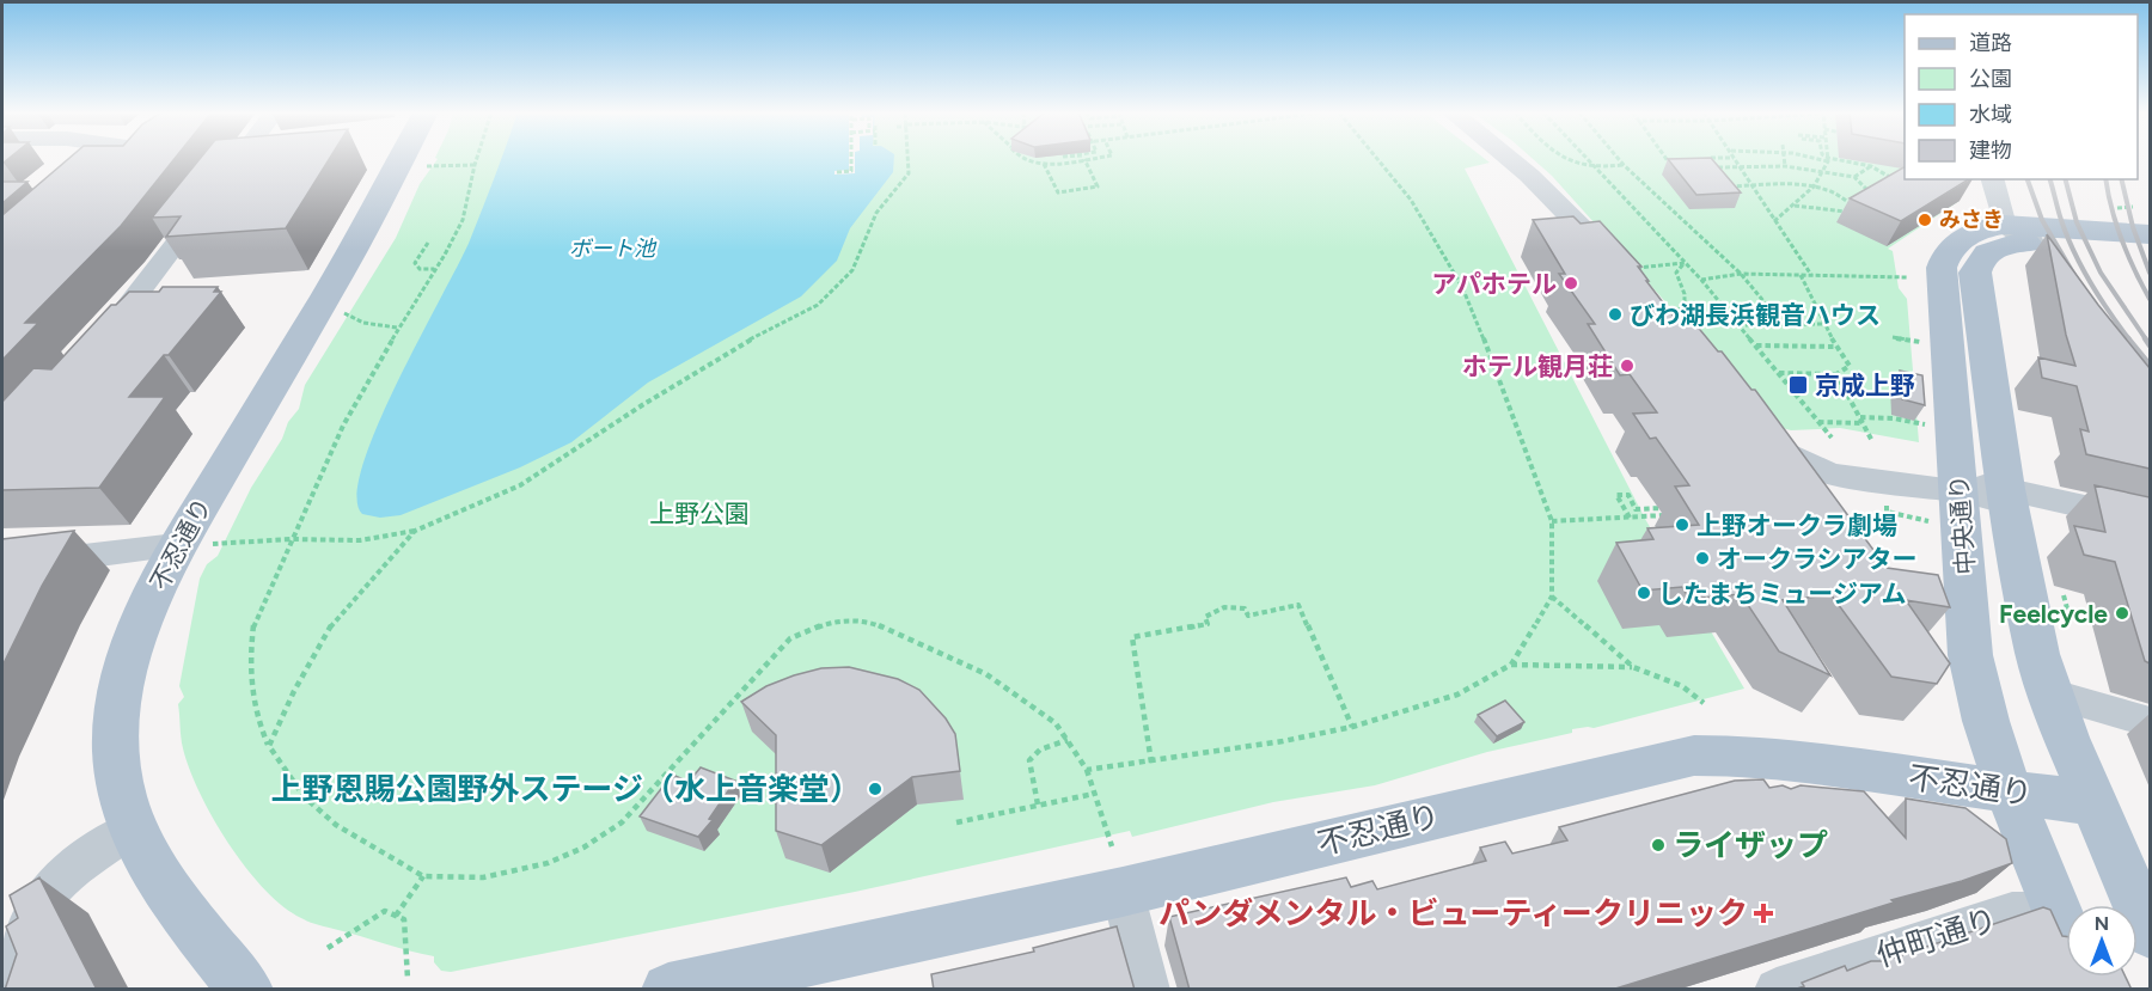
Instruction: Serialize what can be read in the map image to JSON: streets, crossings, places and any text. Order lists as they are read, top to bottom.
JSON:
{
  "streets": {
    "main road": ["中央通り", "不忍通り"],
    "street": ["仲町通り"]
  },
  "crossings": [
    ["中央通り", "不忍通り"],
    ["中央通り", "仲町通り"]
  ],
  "water": ["ボート池"],
  "parks": ["上野公園"],
  "places": {
    "other": [
      "みさき",
      "アパホテル",
      "びわ湖長浜観音ハウス",
      "ホテル観月荘",
      "上野オークラ劇場",
      "オークラシアター",
      "したまちミュージアム",
      "Feelcycle",
      "上野恩賜公園野外ステージ（水上音楽堂）",
      "ライザップ"
    ],
    "transit": ["京成上野"],
    "health": ["パンダメンタル・ビューティークリニック"]
  },
  "legend": [
    "道路",
    "公園",
    "水域",
    "建物"
  ],
  "north": "top"
}
